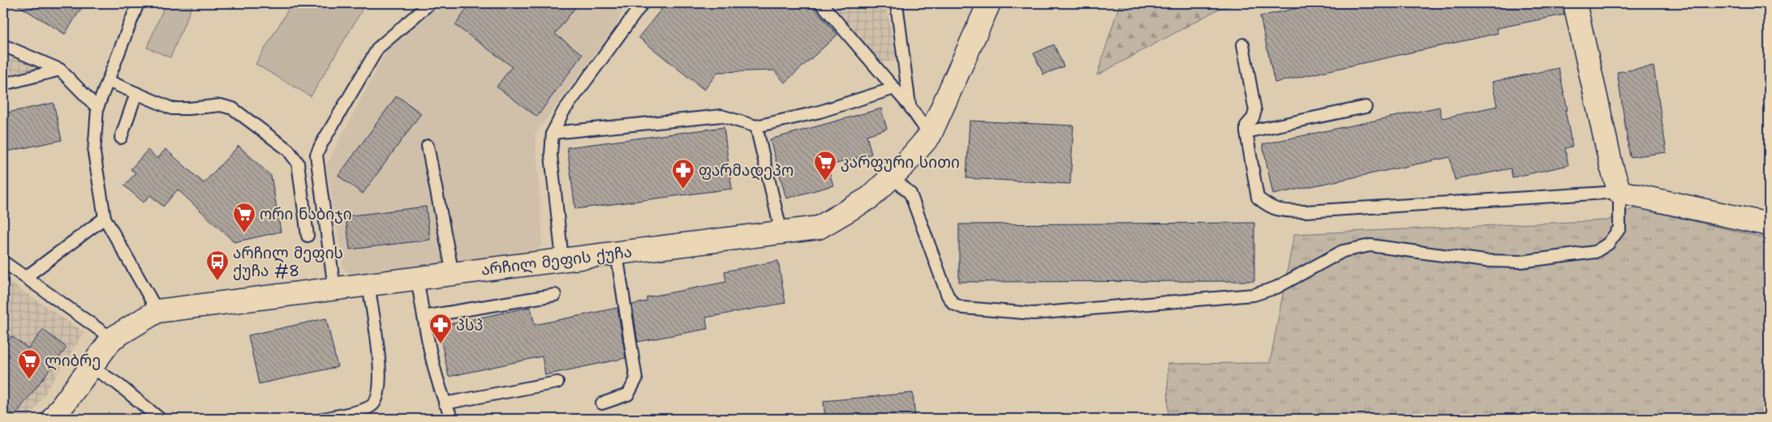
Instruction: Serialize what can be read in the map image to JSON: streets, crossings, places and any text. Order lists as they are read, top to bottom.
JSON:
{
  "streets": {
    "street": ["არჩილ მეფის ქუჩა"]
  },
  "places": {
    "supermarket": ["კარფური სითი", "ორი ნაბიჯი", "ლიბრე"],
    "pharmacy": ["ფარმადეპო", "პსპ"],
    "bus stop": ["არჩილ მეფის ქუჩა #8"]
  }
}
